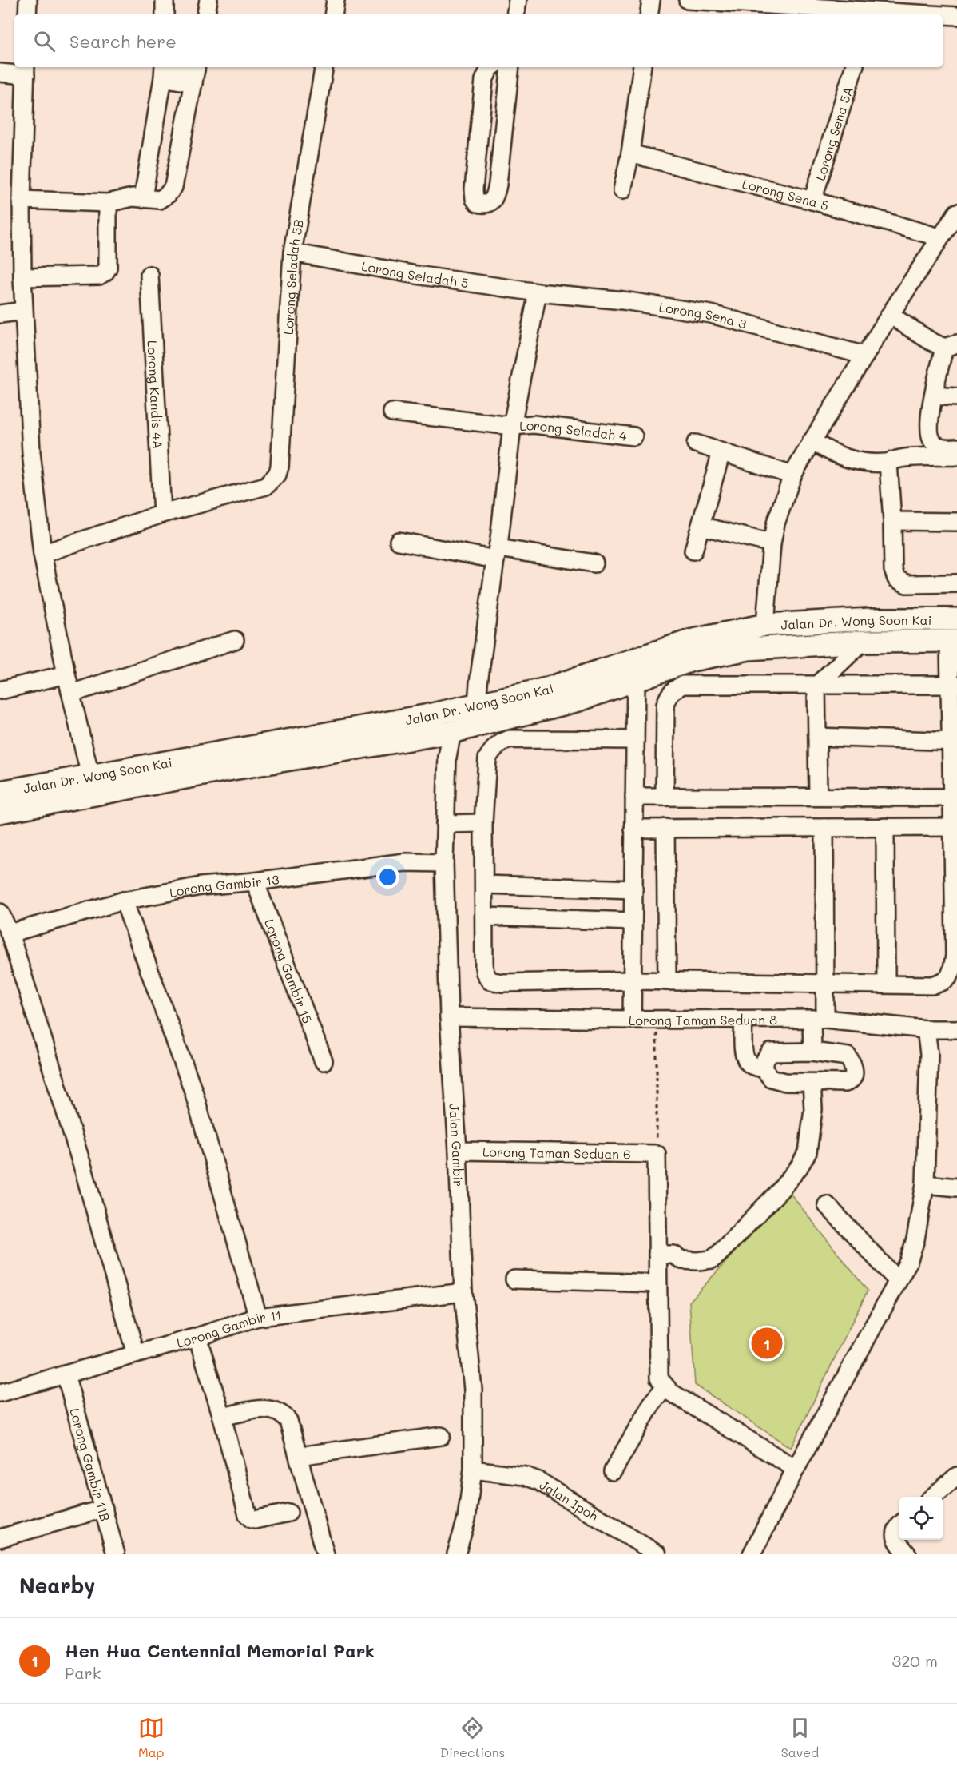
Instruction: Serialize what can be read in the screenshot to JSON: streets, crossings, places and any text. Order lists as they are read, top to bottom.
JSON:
{
  "streets": {
    "main road": ["Jalan Dr. Wong Soon Kai"],
    "street": [
      "Lorong Sena 5A",
      "Lorong Sena 5",
      "Lorong Seladah 5",
      "Lorong Seladah 5B",
      "Lorong Sena 3",
      "Lorong Kandis 4A",
      "Lorong Seladah 4",
      "Lorong Gambir 13",
      "Lorong Gambir 15",
      "Lorong Taman Seduan 8",
      "Jalan Gambir",
      "Lorong Taman Seduan 6",
      "Lorong Gambir 11",
      "Lorong Gambir 11B",
      "Jalan Ipoh"
    ]
  },
  "crossings": [
    ["Lorong Sena 5A", "Lorong Sena 5"],
    ["Lorong Seladah 5", "Lorong Seladah 5B"],
    ["Lorong Seladah 5", "Lorong Sena 3"],
    ["Lorong Seladah 5B", "Lorong Kandis 4A"],
    ["Jalan Dr. Wong Soon Kai", "Jalan Gambir"],
    ["Lorong Gambir 13", "Lorong Gambir 15"],
    ["Lorong Gambir 13", "Jalan Gambir"],
    ["Lorong Taman Seduan 8", "Jalan Gambir"],
    ["Jalan Gambir", "Lorong Taman Seduan 6"],
    ["Jalan Gambir", "Lorong Gambir 11"],
    ["Jalan Gambir", "Jalan Ipoh"],
    ["Lorong Gambir 11", "Lorong Gambir 11B"]
  ],
  "page": {
    "search": "Search here",
    "pins": "1",
    "heading": "Nearby",
    "list": [
      {
        "mark": "1",
        "name": "Hen Hua Centennial Memorial Park",
        "note": "Park",
        "value": "320 m"
      }
    ],
    "nav": ["Map", "Directions", "Saved"]
  }
}
